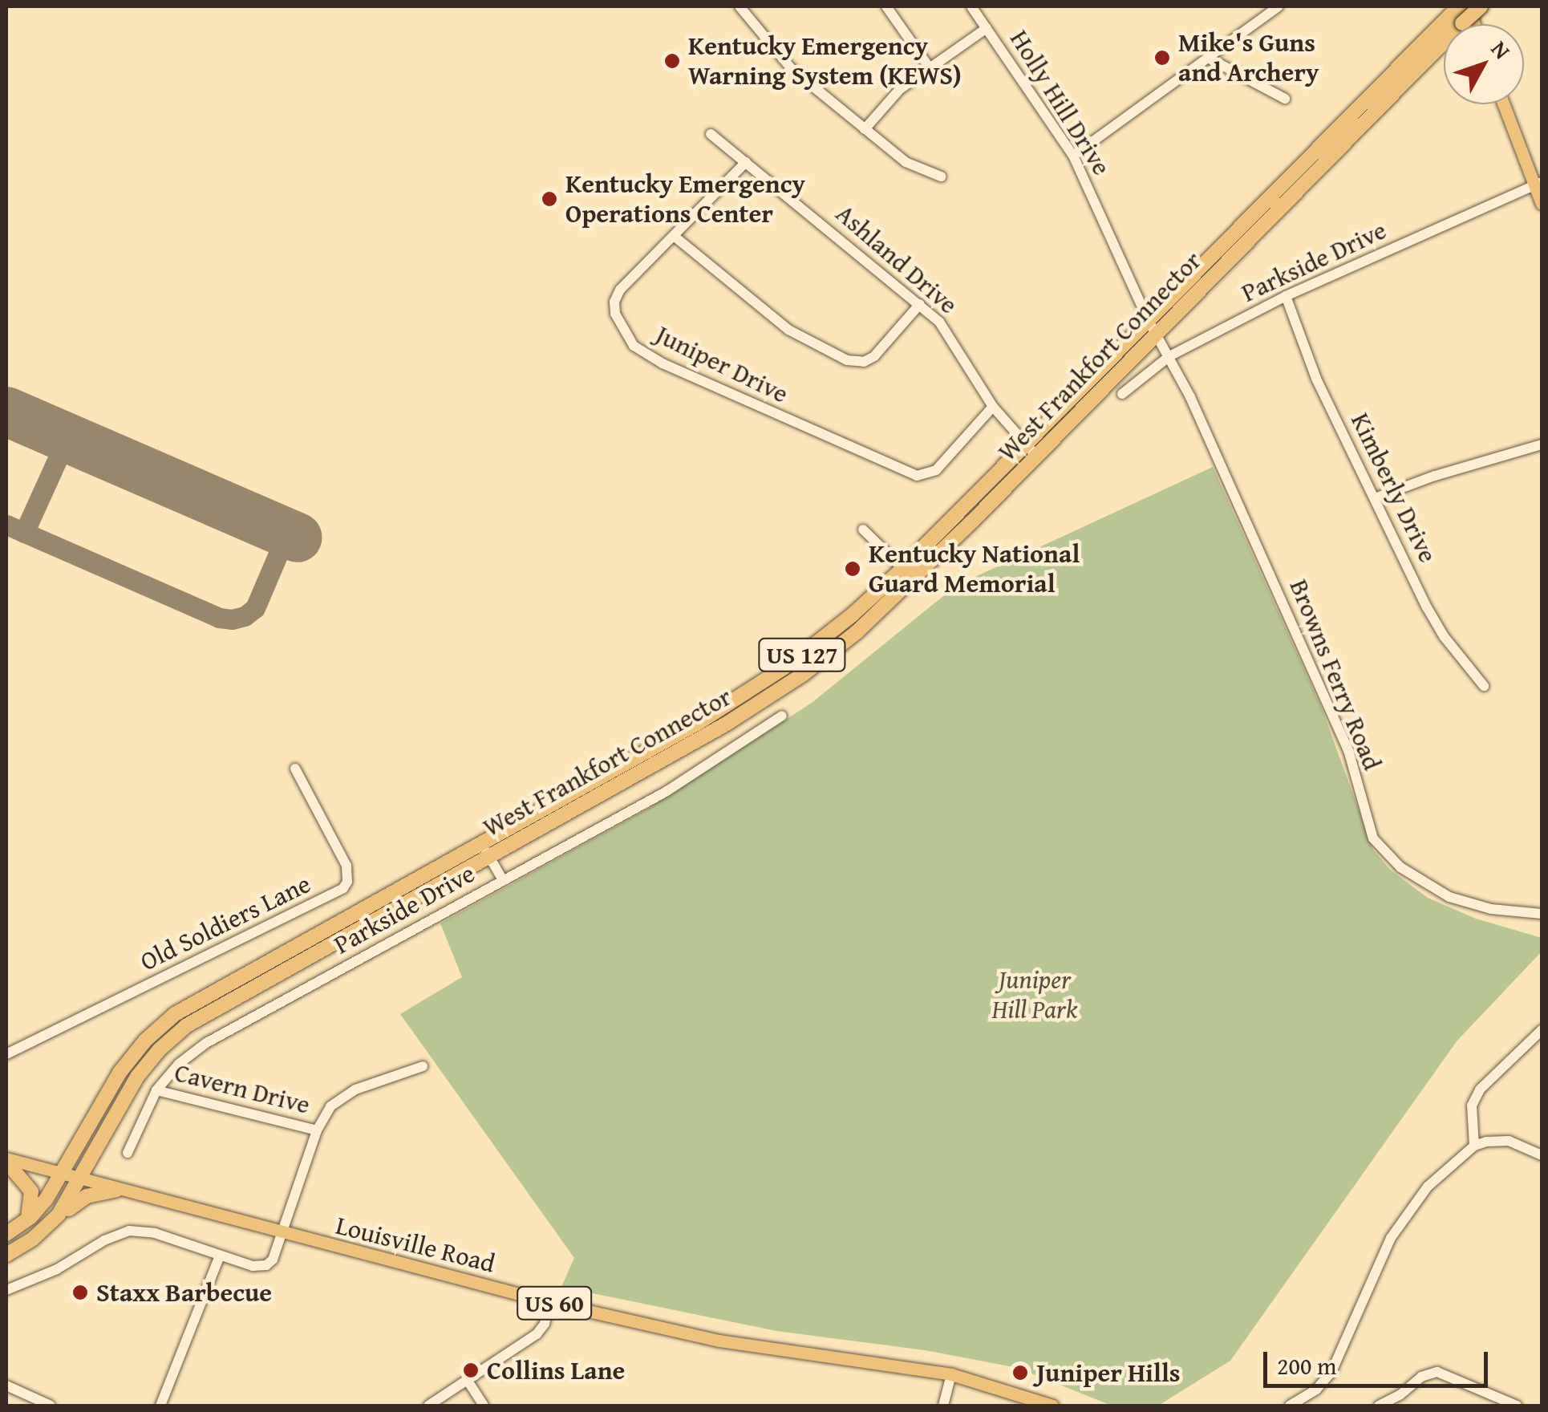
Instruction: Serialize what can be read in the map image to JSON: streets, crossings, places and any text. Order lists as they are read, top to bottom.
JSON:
{
  "streets": {
    "highway": ["West Frankfort Connector", "US 127"],
    "main road": ["Louisville Road", "US 60"],
    "street": [
      "Holly Hill Drive",
      "Ashland Drive",
      "Parkside Drive",
      "Juniper Drive",
      "Kimberly Drive",
      "Browns Ferry Road",
      "Old Soldiers Lane",
      "Cavern Drive"
    ]
  },
  "crossings": [
    ["Holly Hill Drive", "Parkside Drive"],
    ["Holly Hill Drive", "West Frankfort Connector"],
    ["Holly Hill Drive", "Browns Ferry Road"],
    ["Ashland Drive", "West Frankfort Connector"],
    ["Ashland Drive", "Juniper Drive"],
    ["Parkside Drive", "Kimberly Drive"],
    ["Parkside Drive", "Browns Ferry Road"],
    ["Parkside Drive", "Cavern Drive"],
    ["West Frankfort Connector", "US 127"],
    ["West Frankfort Connector", "Louisville Road"],
    ["US 127", "Louisville Road"]
  ],
  "parks": ["Juniper Hill Park"],
  "places": [
    "Mike's Guns and Archery",
    "Kentucky Emergency Warning System (KEWS)",
    "Kentucky Emergency Operations Center",
    "Kentucky National Guard Memorial",
    "Staxx Barbecue",
    "Collins Lane",
    "Juniper Hills"
  ],
  "scale_bar": "200 m",
  "north": "top right"
}
